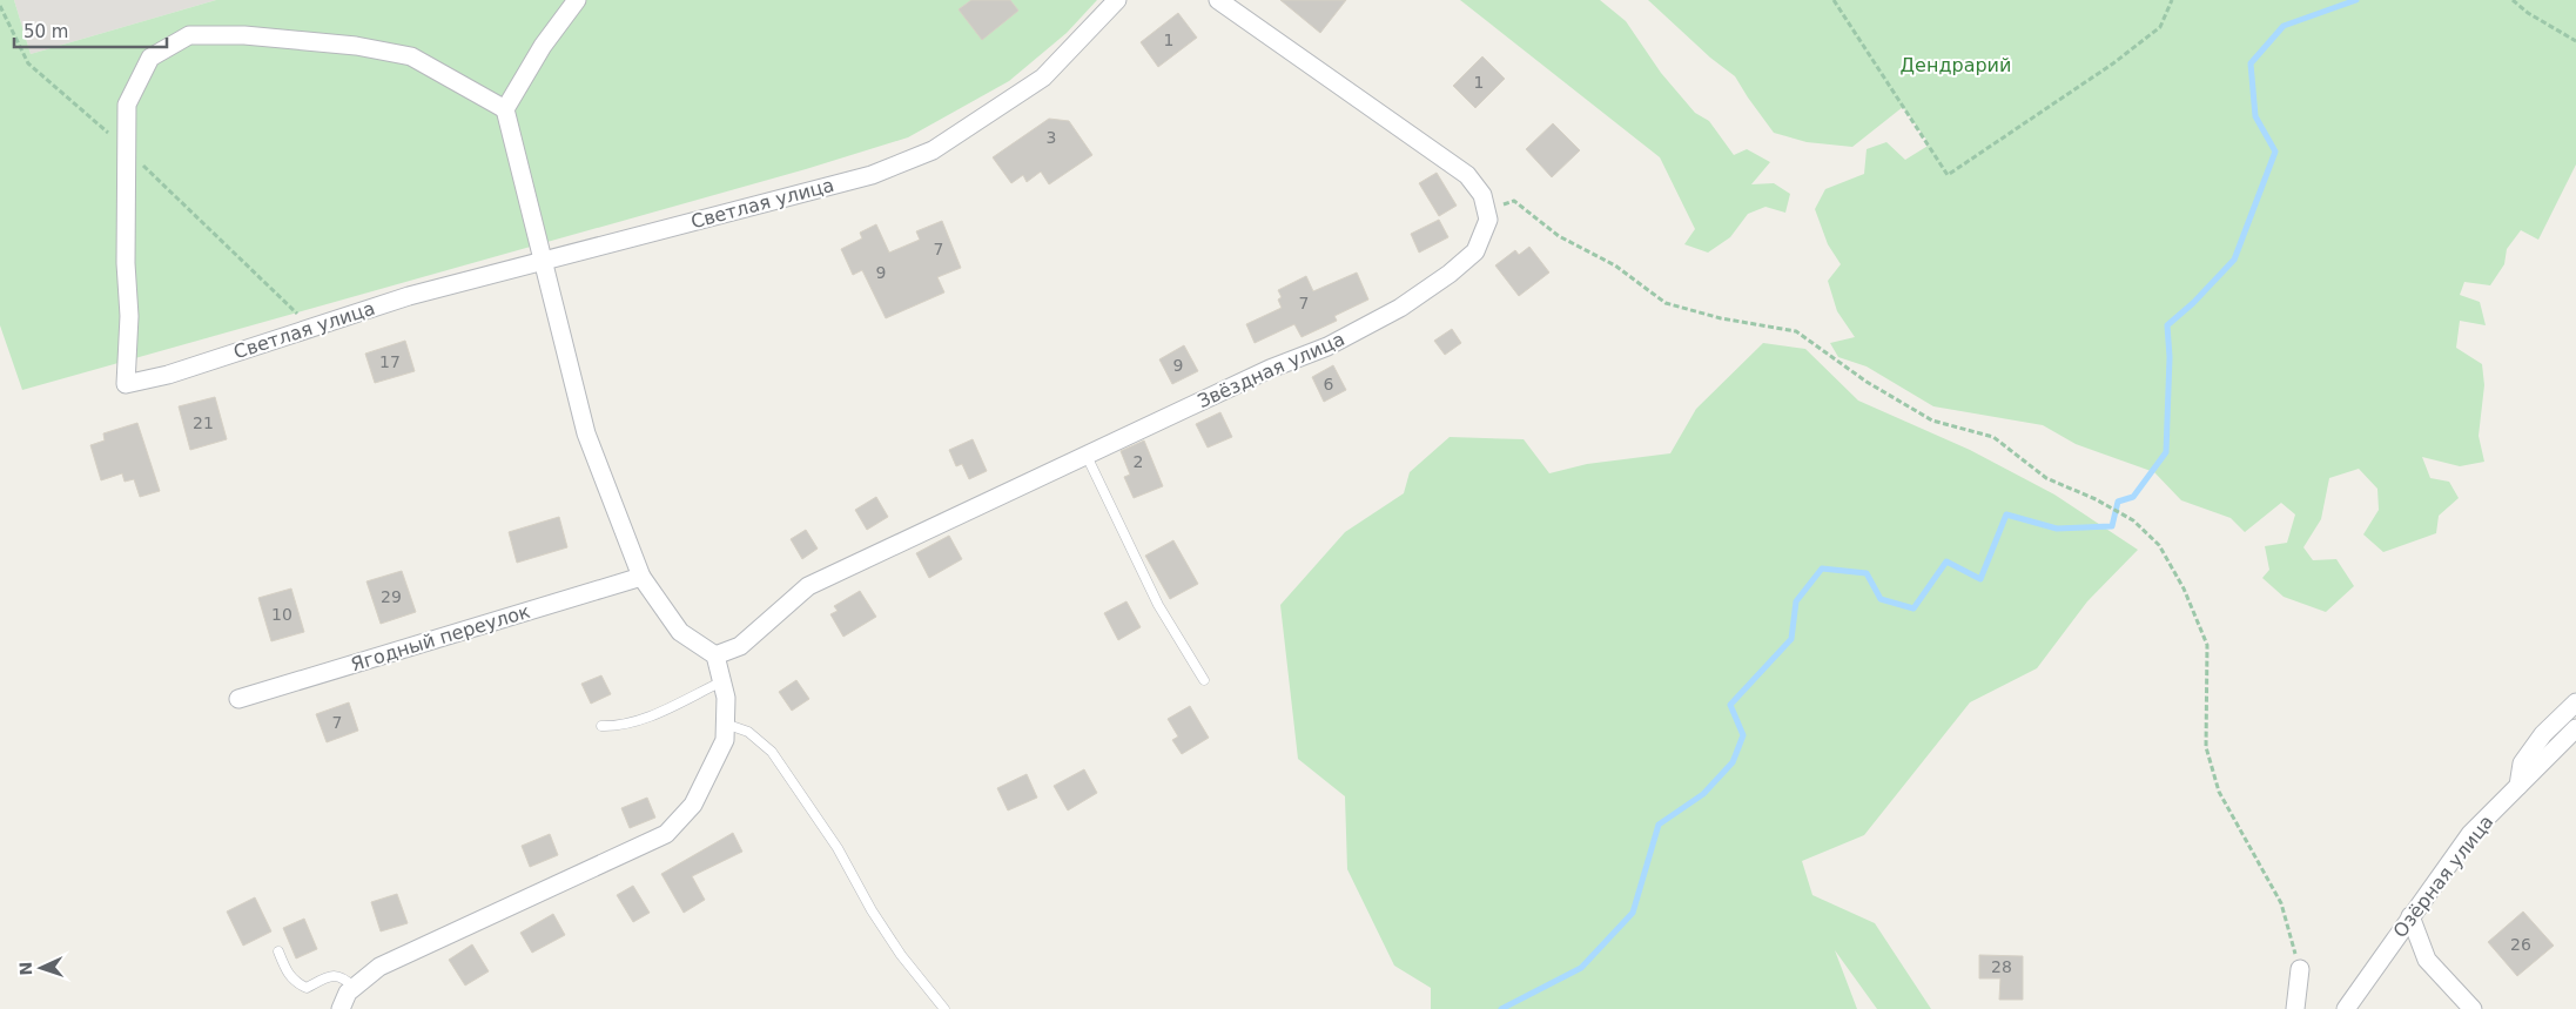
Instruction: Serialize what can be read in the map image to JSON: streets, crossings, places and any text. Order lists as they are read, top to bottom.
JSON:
{
  "streets": {
    "street": [
      "Светлая улица",
      "Звёздная улица",
      "Ягодный переулок",
      "Озёрная улица"
    ]
  },
  "parks": ["Дендрарий"],
  "house_numbers": [
    "1",
    "1",
    "3",
    "7",
    "9",
    "7",
    "17",
    "9",
    "6",
    "21",
    "2",
    "29",
    "10",
    "7",
    "26",
    "28"
  ],
  "scale_bar": "50 m",
  "north": "left"
}
